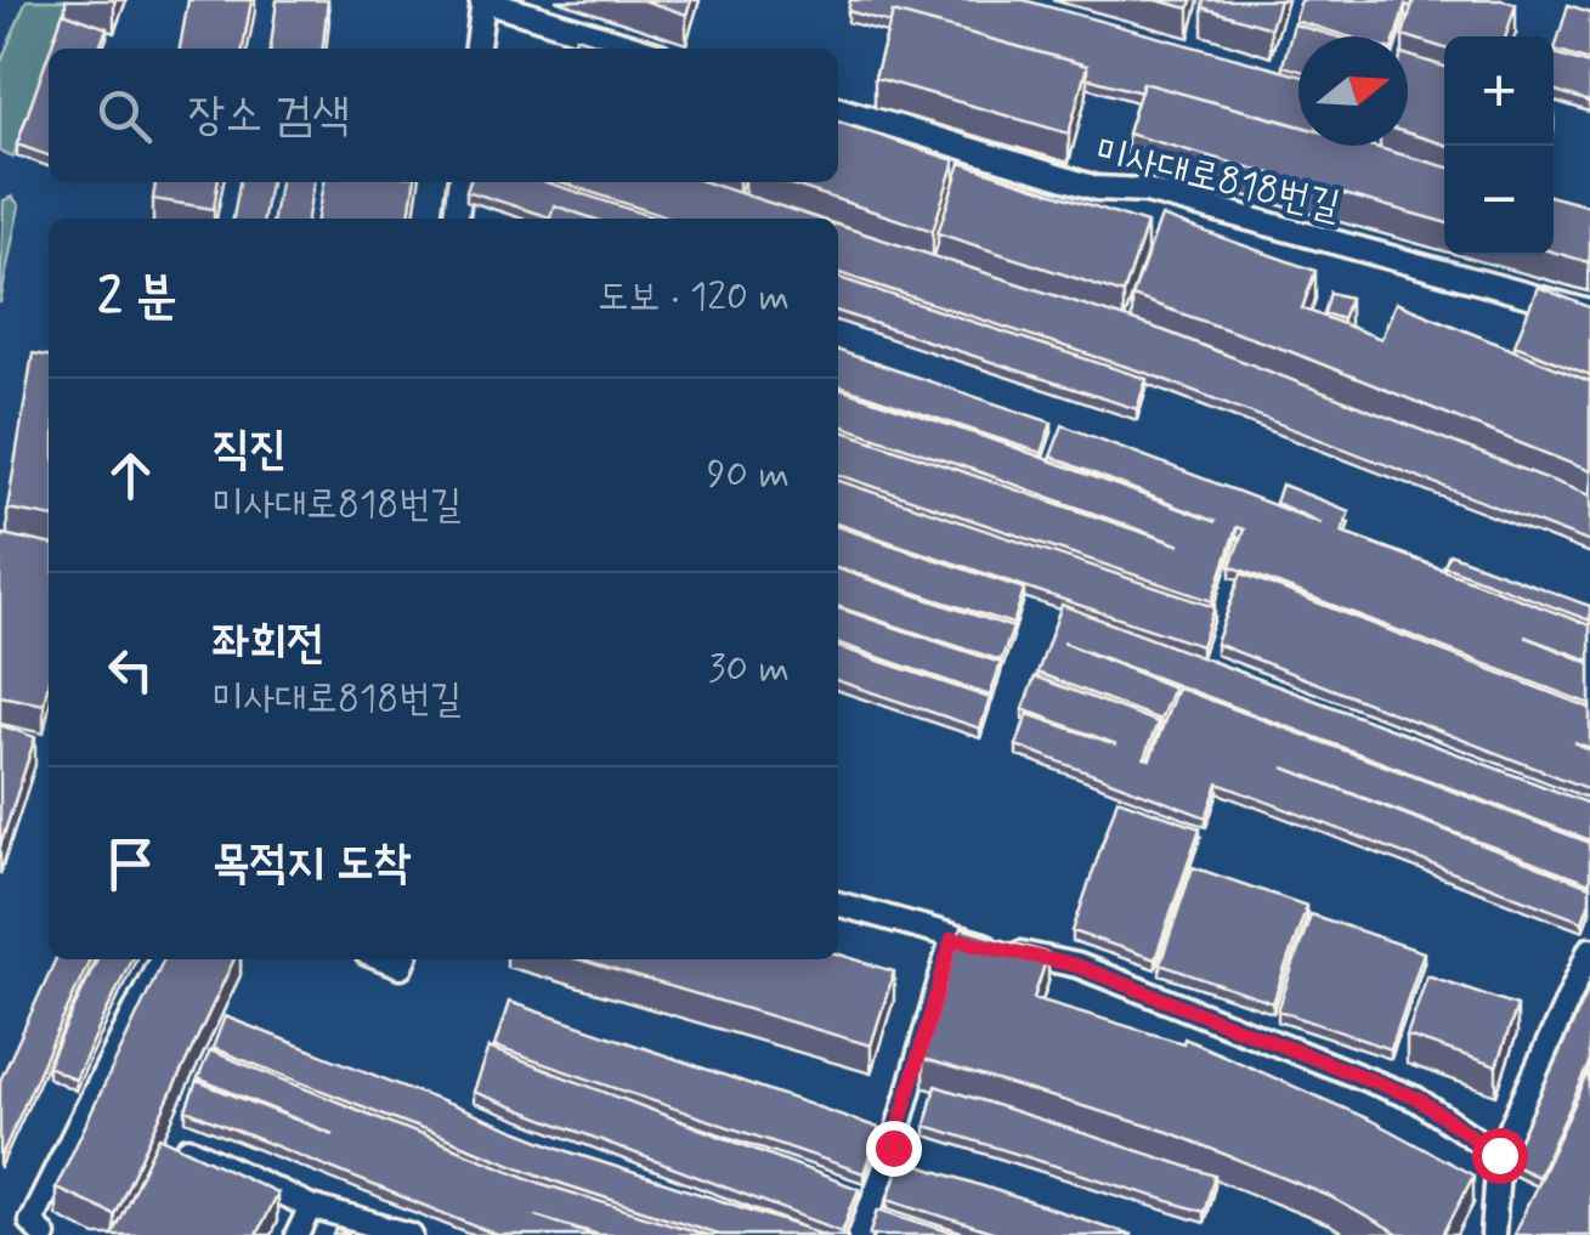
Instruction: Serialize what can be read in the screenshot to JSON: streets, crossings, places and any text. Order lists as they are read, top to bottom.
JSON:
{
  "streets": {
    "lane": ["미사대로818번길"]
  },
  "north": "right",
  "page": {
    "map_buttons": ["+", "−"],
    "search": "장소 검색",
    "heading": ["2 분", "도보 · 120 m"],
    "list": [
      ["직진", "미사대로818번길", "90 m"],
      ["좌회전", "미사대로818번길", "30 m"],
      "목적지 도착"
    ]
  }
}
